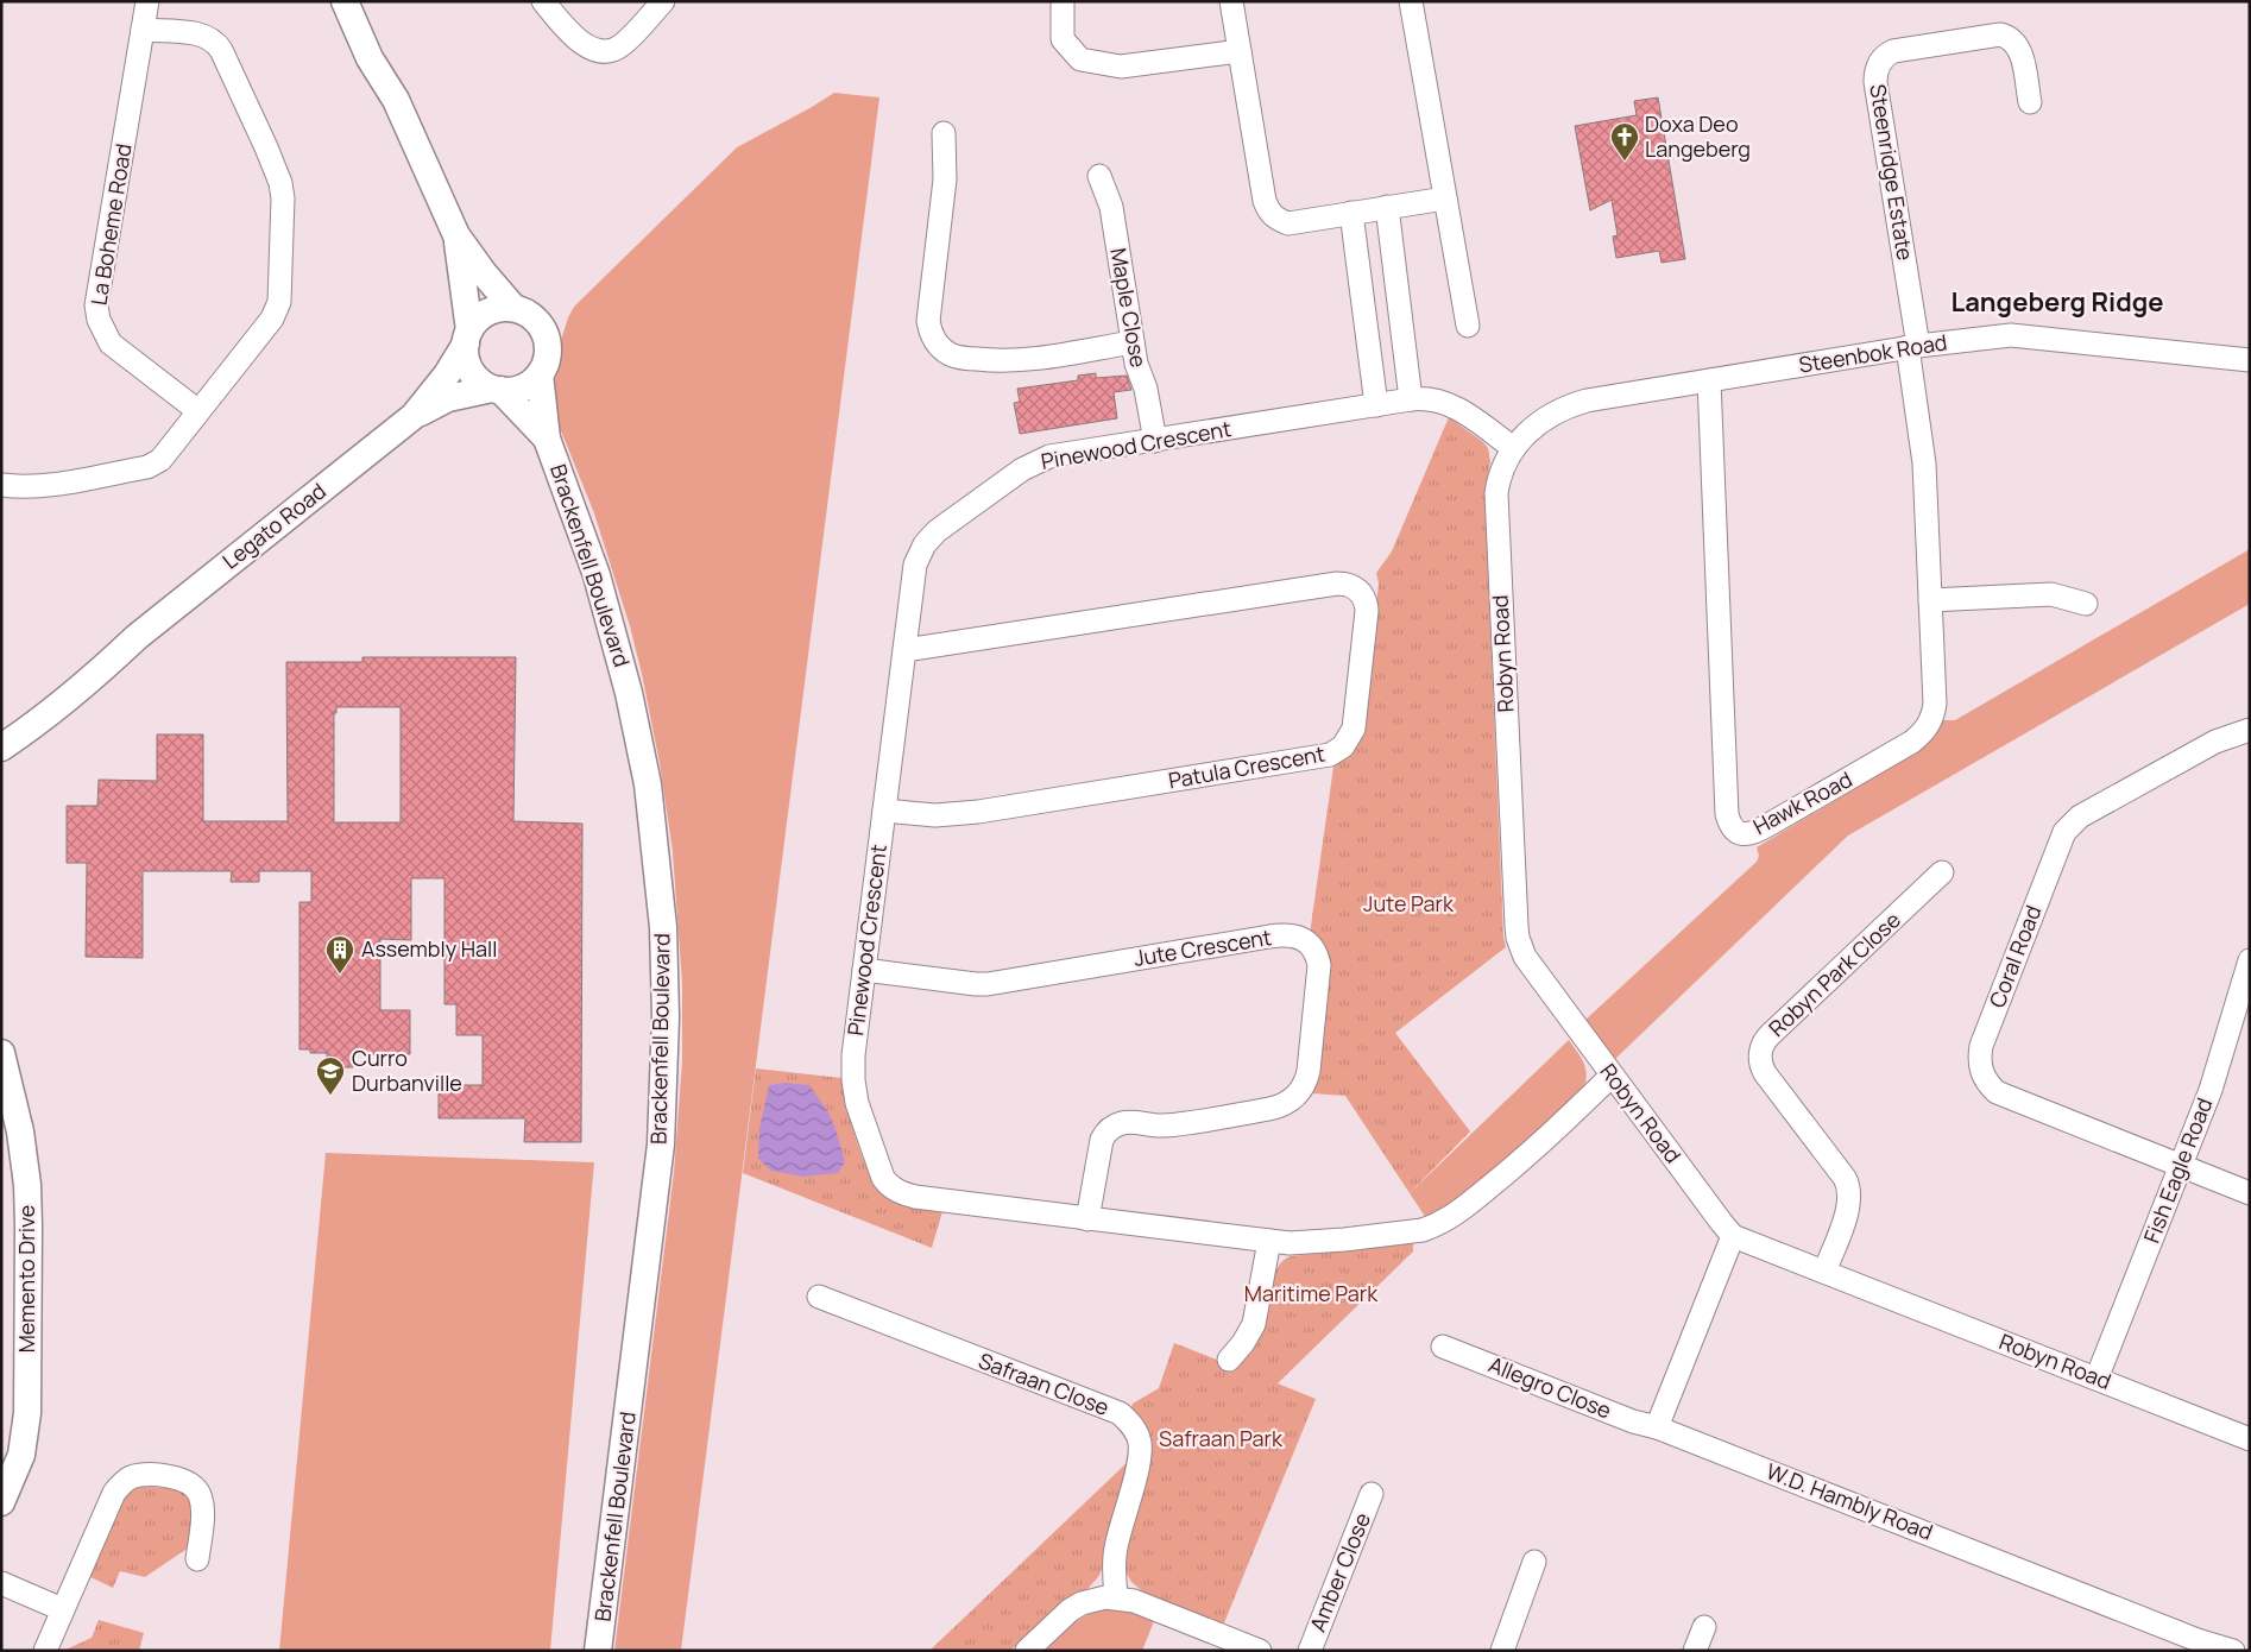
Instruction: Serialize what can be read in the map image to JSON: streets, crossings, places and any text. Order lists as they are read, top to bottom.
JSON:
{
  "streets": {
    "street": [
      "Steenridge Estate",
      "La Boheme Road",
      "Maple Close",
      "Steenbok Road",
      "Pinewood Crescent",
      "Legato Road",
      "Brackenfell Boulevard",
      "Robyn Road",
      "Patula Crescent",
      "Hawk Road",
      "Jute Crescent",
      "Coral Road",
      "Robyn Park Close",
      "Fish Eagle Road",
      "Memento Drive",
      "Safraan Close",
      "Allegro Close",
      "W.D. Hambly Road",
      "Amber Close"
    ]
  },
  "crossings": [
    ["Steenridge Estate", "Steenbok Road"],
    ["Steenridge Estate", "Hawk Road"],
    ["Maple Close", "Pinewood Crescent"],
    ["Steenbok Road", "Pinewood Crescent"],
    ["Steenbok Road", "Robyn Road"],
    ["Steenbok Road", "Hawk Road"],
    ["Pinewood Crescent", "Robyn Road"],
    ["Pinewood Crescent", "Patula Crescent"],
    ["Pinewood Crescent", "Jute Crescent"],
    ["Legato Road", "Brackenfell Boulevard"],
    ["Robyn Road", "Robyn Park Close"],
    ["Robyn Road", "Fish Eagle Road"],
    ["Coral Road", "Fish Eagle Road"],
    ["Allegro Close", "W.D. Hambly Road"]
  ],
  "districts": ["Langeberg Ridge"],
  "parks": ["Jute Park", "Maritime Park", "Safraan Park"],
  "places": {
    "church": ["Doxa Deo Langeberg"],
    "building": ["Assembly Hall"],
    "school or university": ["Curro Durbanville"]
  }
}
